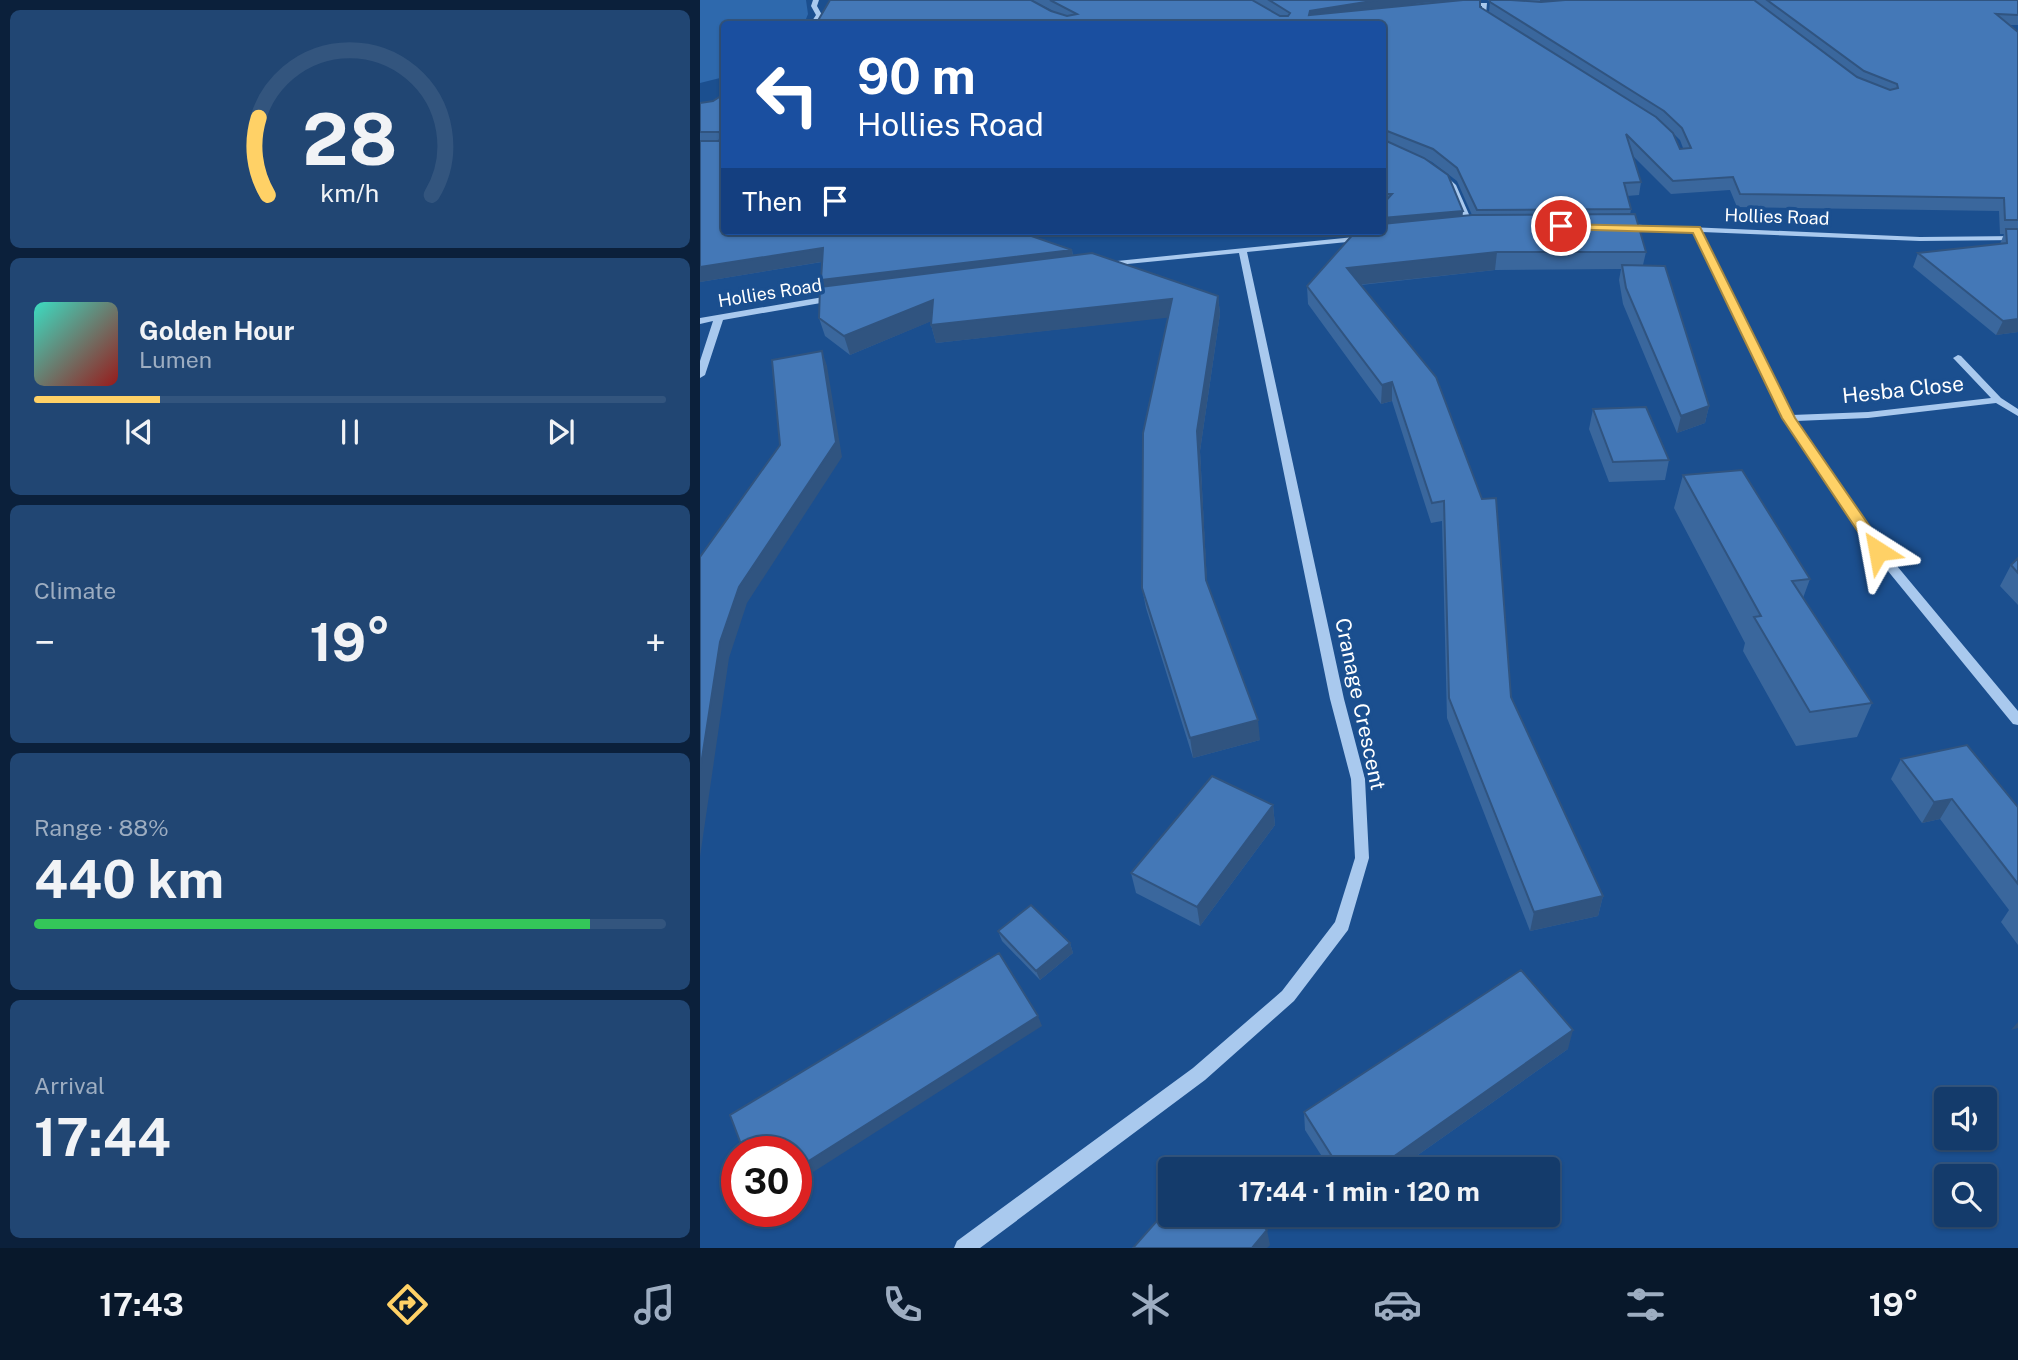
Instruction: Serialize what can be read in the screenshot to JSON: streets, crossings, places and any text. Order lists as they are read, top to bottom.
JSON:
{
  "streets": {
    "street": ["Hollies Road", "Hesba Close", "Cranage Crescent"]
  },
  "page": {
    "turn": ["90 m", "Hollies Road"],
    "then": "Then",
    "song": ["Golden Hour", "Lumen"],
    "tile": [
      "Climate",
      ["Range · 88%", "440 km"],
      ["Arrival", "17:44"]
    ],
    "heat": ["−", "19°", "+"],
    "limit": "30",
    "trip": "17:44 · 1 min · 120 m",
    "tabs": ["17:43", "19°"],
    "gauge": ["28", "km/h"]
  }
}
